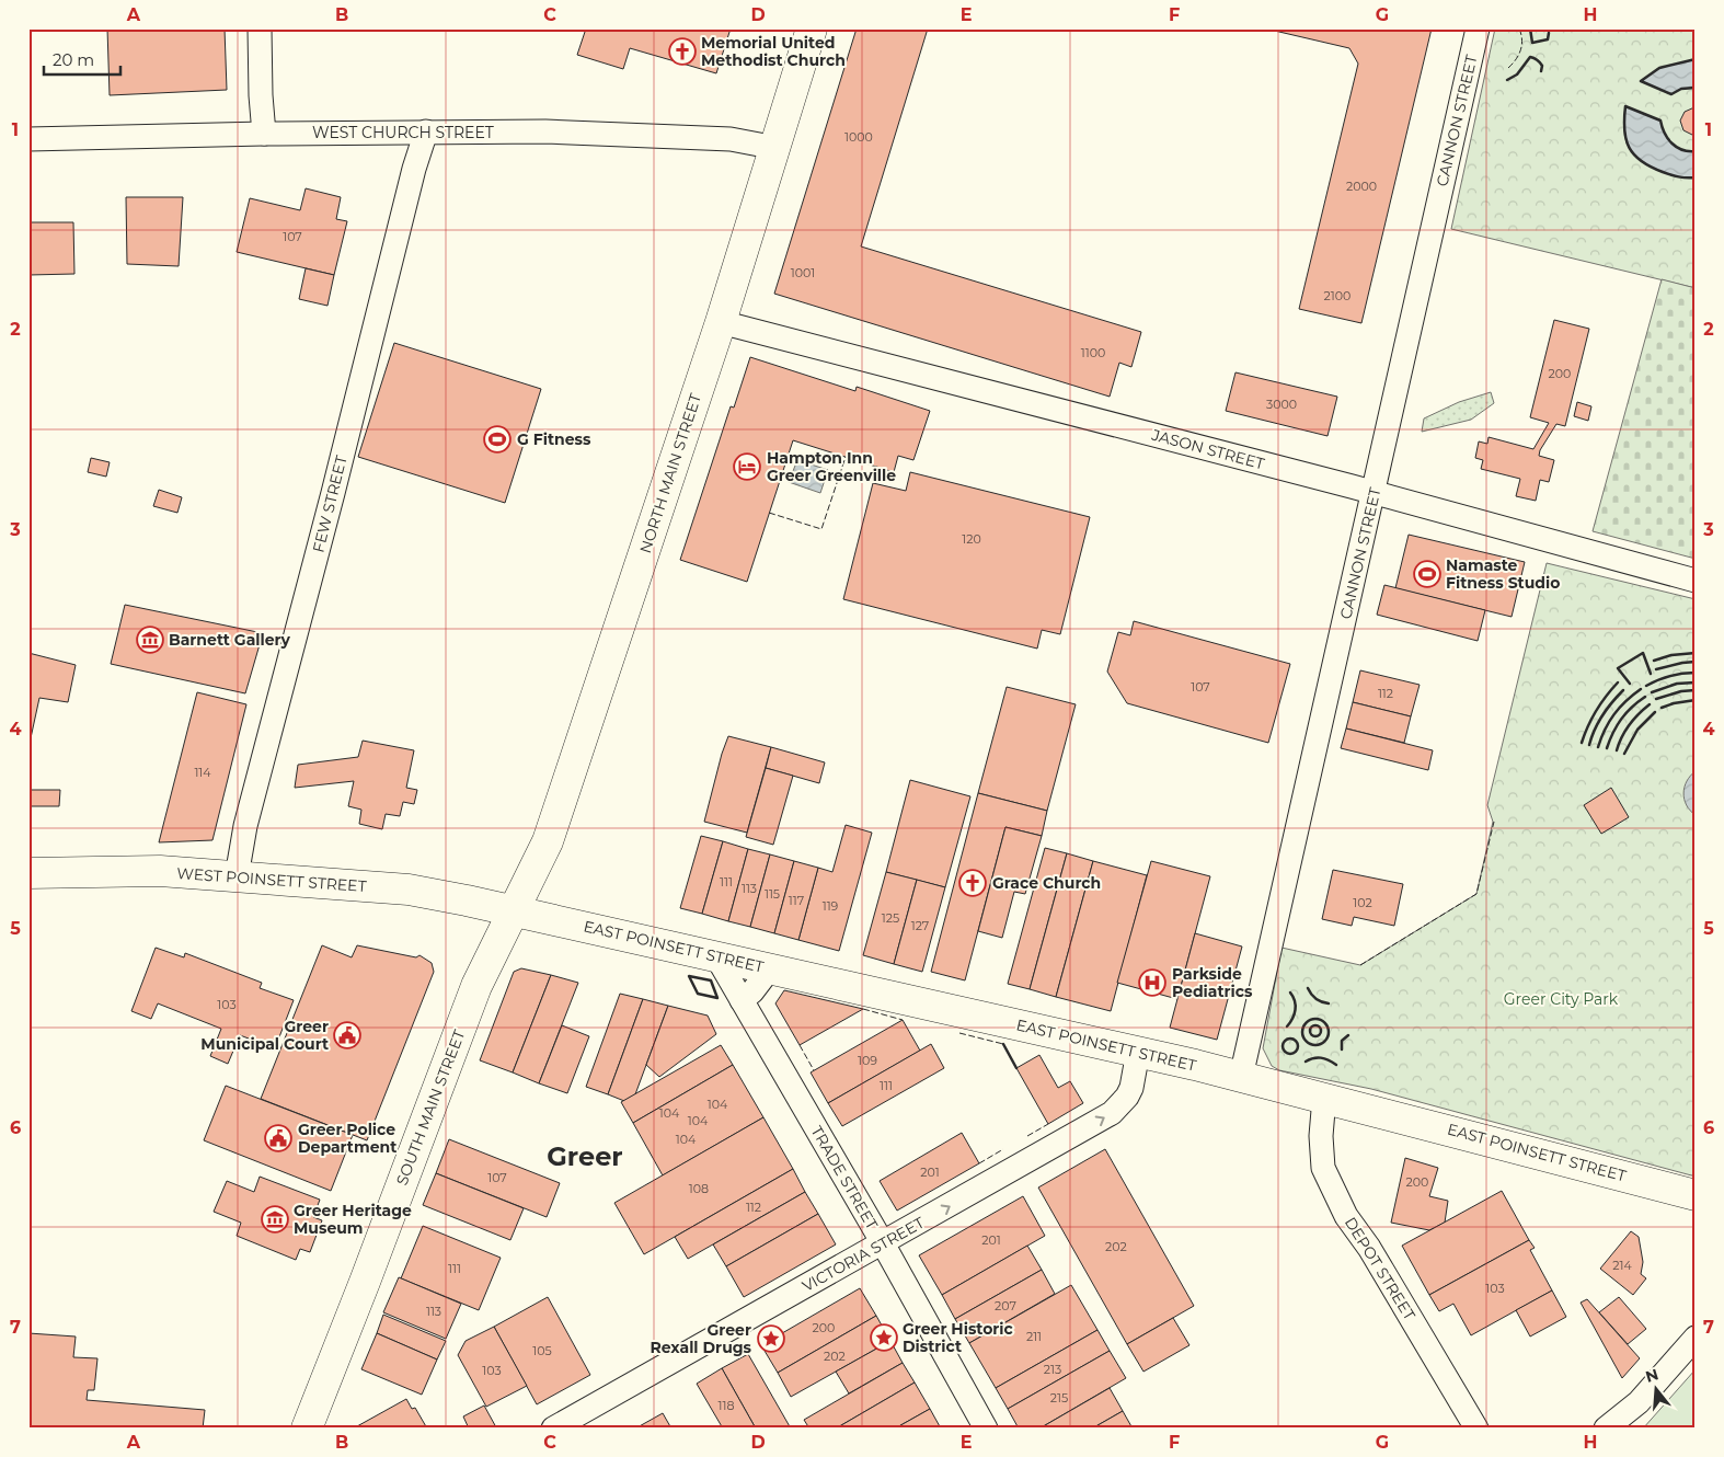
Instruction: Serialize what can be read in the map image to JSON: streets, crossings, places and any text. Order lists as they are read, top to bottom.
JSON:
{
  "streets": {
    "main road": [
      "NORTH MAIN STREET",
      "WEST POINSETT STREET",
      "EAST POINSETT STREET",
      "SOUTH MAIN STREET"
    ],
    "street": [
      "CANNON STREET",
      "WEST CHURCH STREET",
      "JASON STREET",
      "FEW STREET",
      "TRADE STREET",
      "VICTORIA STREET",
      "DEPOT STREET"
    ]
  },
  "crossings": [
    ["CANNON STREET", "JASON STREET"],
    ["CANNON STREET", "EAST POINSETT STREET"],
    ["WEST CHURCH STREET", "NORTH MAIN STREET"],
    ["WEST CHURCH STREET", "FEW STREET"],
    ["JASON STREET", "NORTH MAIN STREET"],
    ["NORTH MAIN STREET", "WEST POINSETT STREET"],
    ["NORTH MAIN STREET", "EAST POINSETT STREET"],
    ["NORTH MAIN STREET", "SOUTH MAIN STREET"],
    ["FEW STREET", "WEST POINSETT STREET"],
    ["WEST POINSETT STREET", "EAST POINSETT STREET"],
    ["WEST POINSETT STREET", "SOUTH MAIN STREET"],
    ["EAST POINSETT STREET", "SOUTH MAIN STREET"],
    ["EAST POINSETT STREET", "TRADE STREET"],
    ["EAST POINSETT STREET", "VICTORIA STREET"],
    ["EAST POINSETT STREET", "DEPOT STREET"],
    ["TRADE STREET", "VICTORIA STREET"]
  ],
  "one_way": ["VICTORIA STREET"],
  "districts": ["Greer"],
  "parks": ["Greer City Park"],
  "places": {
    "church": ["Memorial United Methodist Church", "Grace Church"],
    "sports": ["G Fitness", "Namaste Fitness Studio"],
    "hotel": ["Hampton Inn Greer Greenville"],
    "museum": ["Barnett Gallery", "Greer Heritage Museum"],
    "hospital": ["Parkside Pediatrics"],
    "public building": ["Greer Municipal Court", "Greer Police Department"],
    "place": ["Greer Historic District", "Greer Rexall Drugs"]
  },
  "house_numbers": [
    "1000",
    "2000",
    "107",
    "1001",
    "2100",
    "1100",
    "200",
    "3000",
    "120",
    "107",
    "112",
    "114",
    "111",
    "113",
    "115",
    "117",
    "102",
    "119",
    "125",
    "127",
    "103",
    "109",
    "111",
    "104",
    "104",
    "104",
    "104",
    "201",
    "107",
    "200",
    "108",
    "112",
    "201",
    "202",
    "214",
    "111",
    "103",
    "207",
    "113",
    "200",
    "211",
    "105",
    "202",
    "213",
    "103",
    "215",
    "118"
  ],
  "scale_bar": "20 m",
  "north": "top",
  "grid": {
    "columns": [
      "A",
      "B",
      "C",
      "D",
      "E",
      "F",
      "G",
      "H"
    ],
    "rows": [
      "1",
      "2",
      "3",
      "4",
      "5",
      "6",
      "7"
    ]
  }
}
